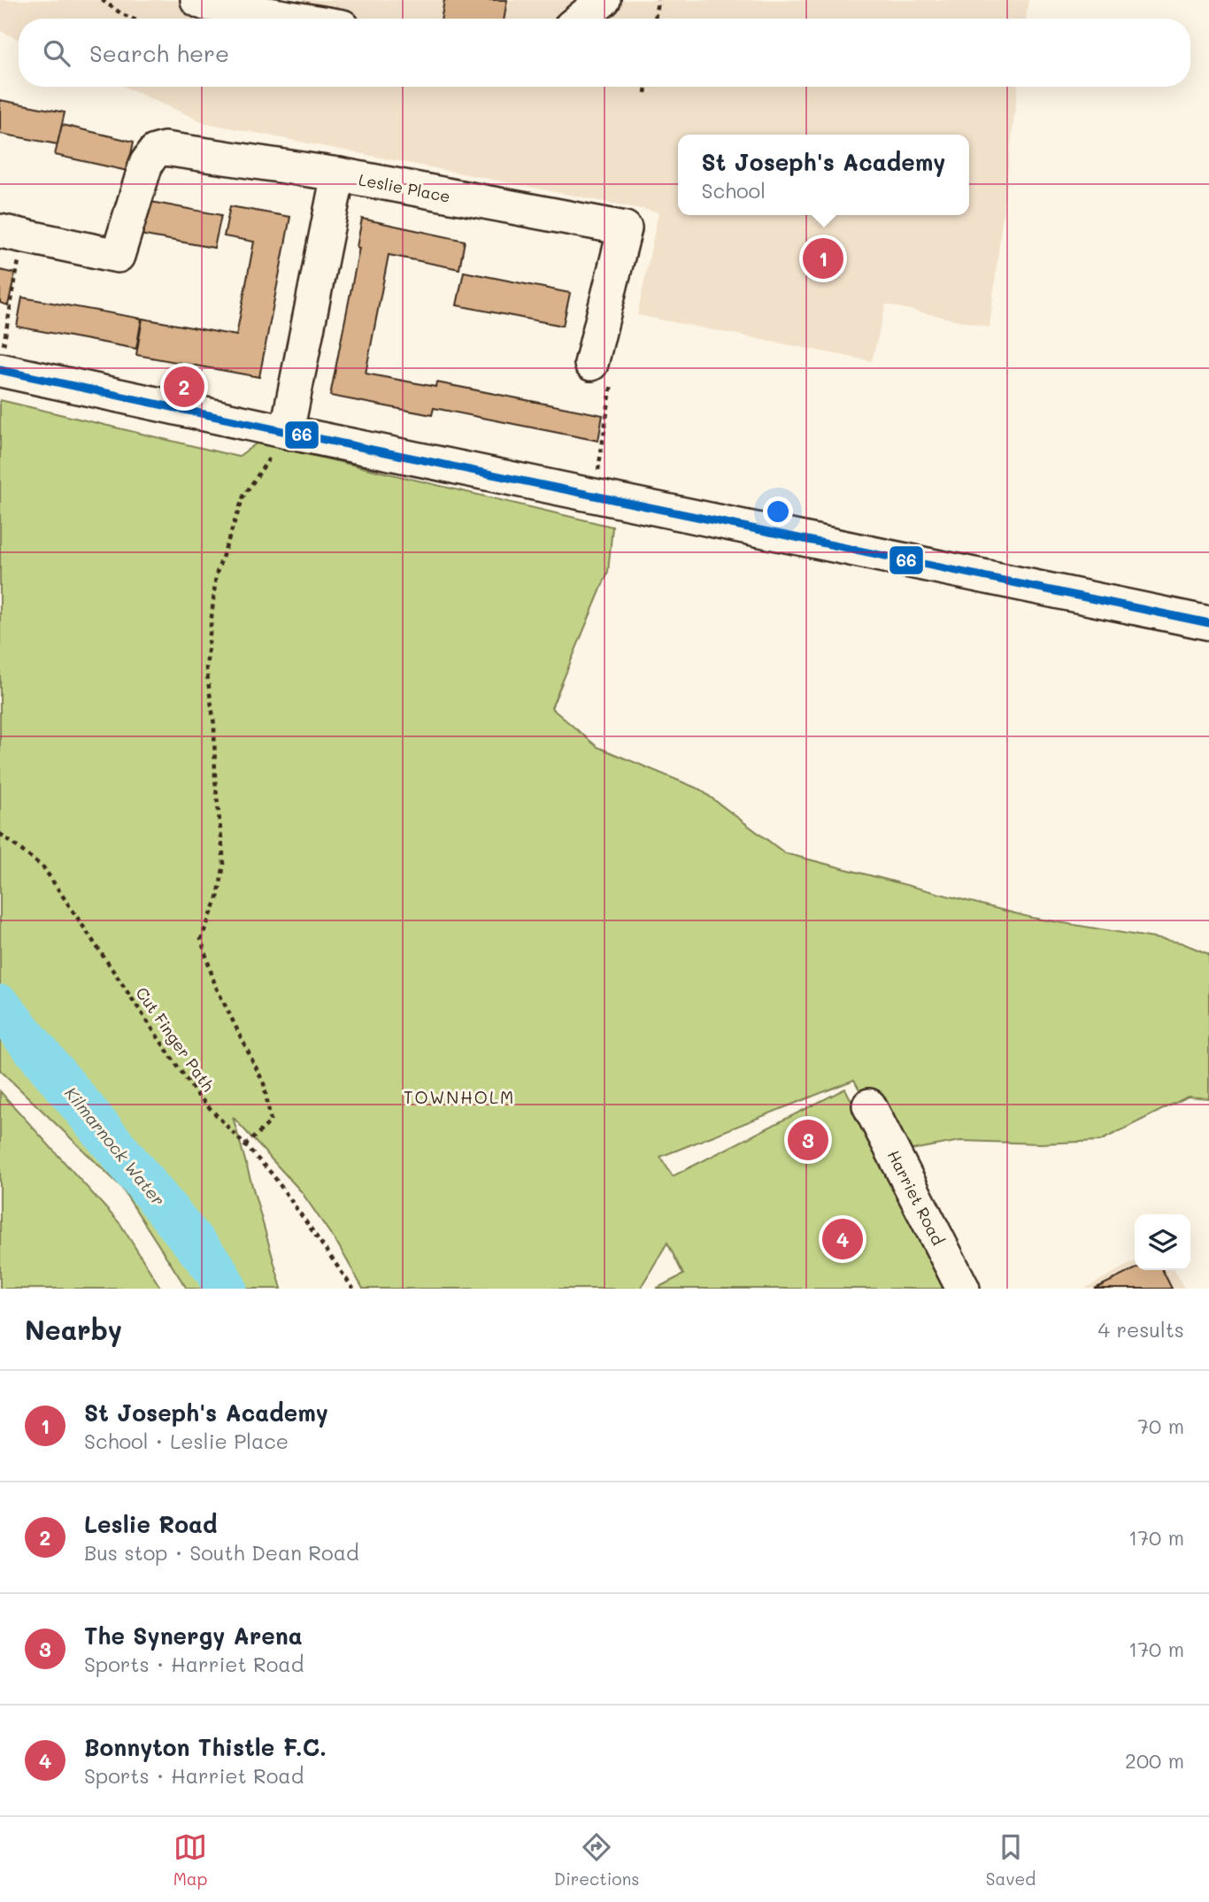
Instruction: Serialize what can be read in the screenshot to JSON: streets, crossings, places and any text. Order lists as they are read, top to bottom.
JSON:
{
  "streets": {
    "street": ["Leslie Place", "Harriet Road"],
    "path": ["Cut Finger Path"]
  },
  "districts": ["TOWNHOLM"],
  "water": ["Kilmarnock Water"],
  "lines": ["transit line 66"],
  "page": {
    "search": "Search here",
    "popup": ["St Joseph's Academy", "School"],
    "pins": [
      "1",
      "2",
      "3",
      "4"
    ],
    "heading": ["Nearby", "4 results"],
    "list": [
      {
        "mark": "1",
        "name": "St Joseph's Academy",
        "note": "School · Leslie Place",
        "value": "70 m"
      },
      {
        "mark": "2",
        "name": "Leslie Road",
        "note": "Bus stop · South Dean Road",
        "value": "170 m"
      },
      {
        "mark": "3",
        "name": "The Synergy Arena",
        "note": "Sports · Harriet Road",
        "value": "170 m"
      },
      {
        "mark": "4",
        "name": "Bonnyton Thistle F.C.",
        "note": "Sports · Harriet Road",
        "value": "200 m"
      }
    ],
    "nav": ["Map", "Directions", "Saved"]
  }
}
